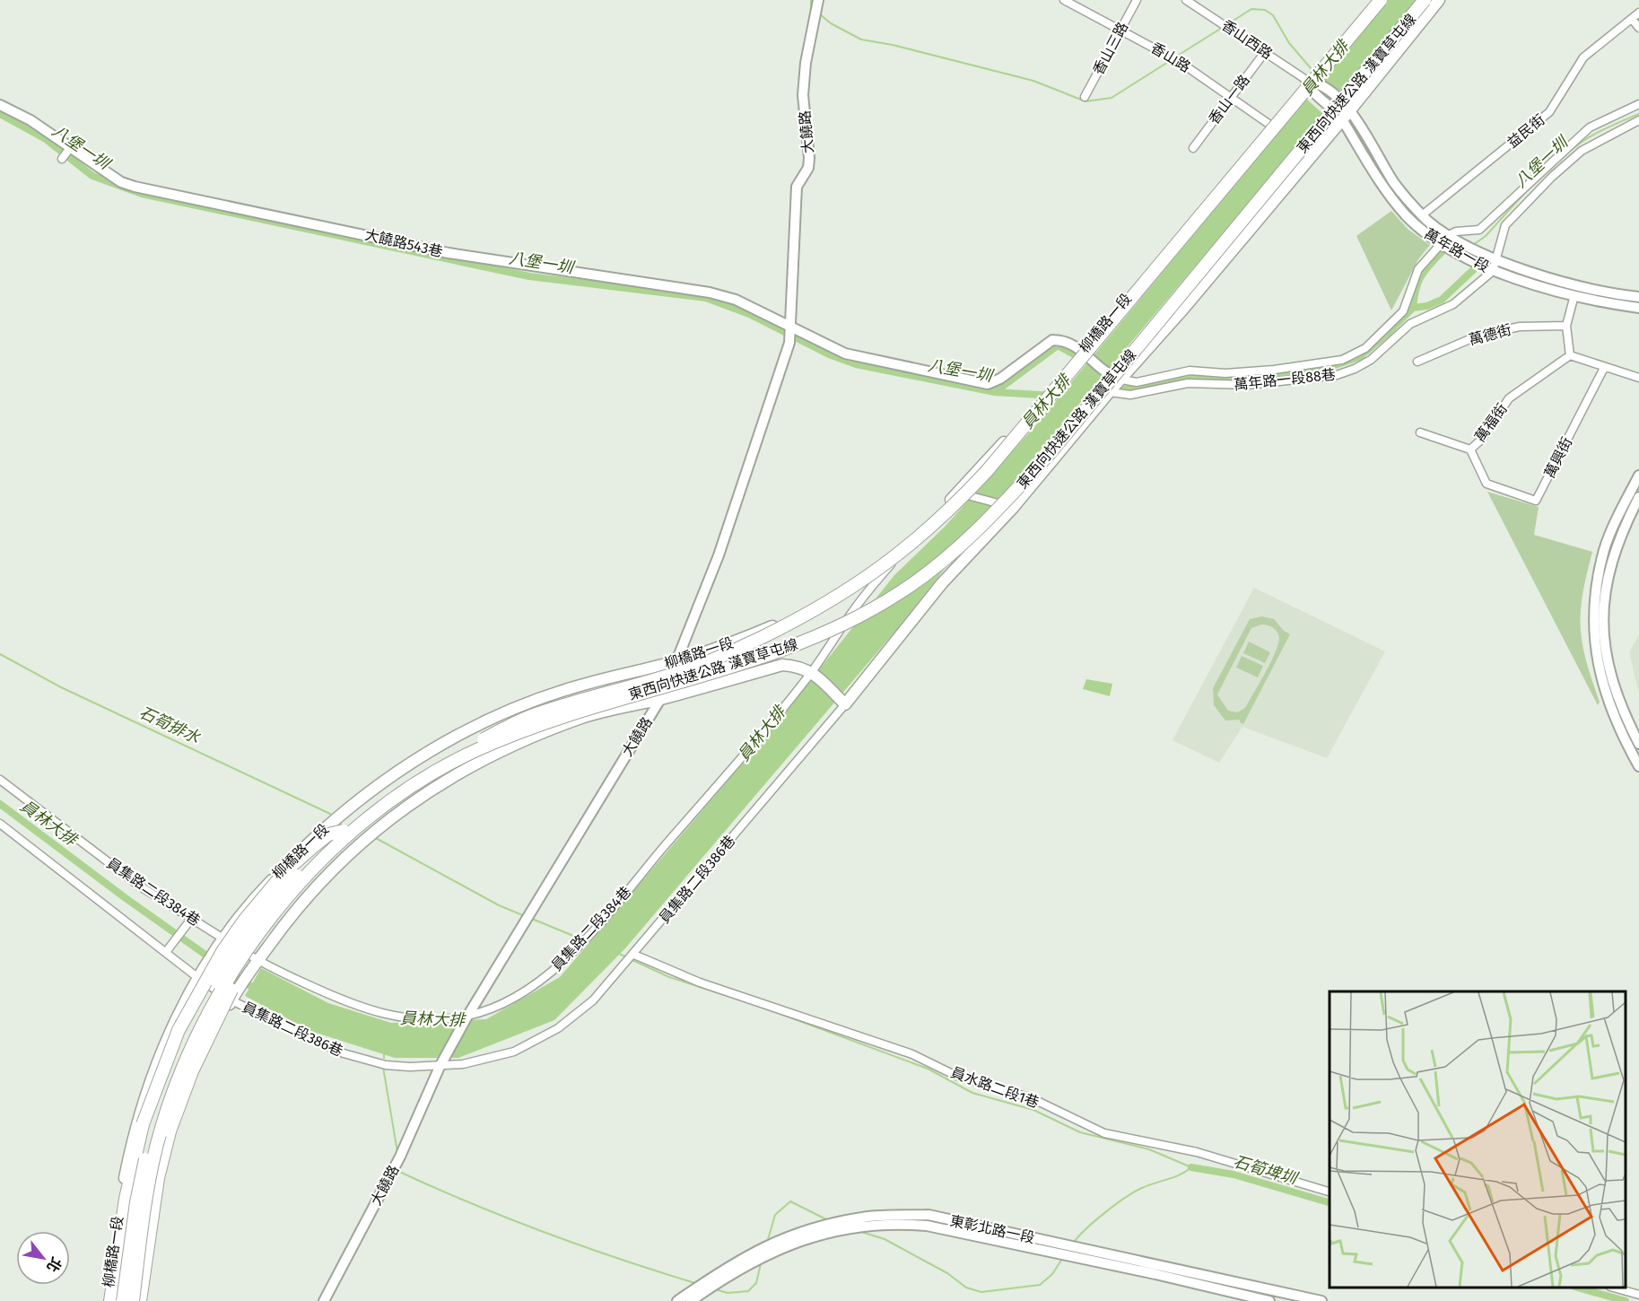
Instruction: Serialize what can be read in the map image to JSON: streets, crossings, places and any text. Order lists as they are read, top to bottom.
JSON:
{
  "streets": {
    "highway": ["東西向快速公路 漢寶草屯線"],
    "main road": ["柳橋路一段"],
    "street": [
      "香山西路",
      "香山三路",
      "香山路",
      "香山一路",
      "益民街",
      "大饒路",
      "大饒路543巷",
      "萬年路一段",
      "萬德街",
      "萬年路一段88巷",
      "萬福街",
      "萬興街",
      "員集路二段386巷",
      "員集路二段384巷",
      "員水路二段1巷",
      "東彰北路一段"
    ]
  },
  "crossings": [
    ["香山西路", "香山一路"],
    ["香山西路", "柳橋路一段"],
    ["香山三路", "香山路"],
    ["香山路", "香山一路"],
    ["香山路", "柳橋路一段"],
    ["益民街", "萬年路一段"],
    ["大饒路", "大饒路543巷"],
    ["大饒路", "柳橋路一段"],
    ["大饒路", "員集路二段386巷"],
    ["大饒路", "員集路二段384巷"],
    ["大饒路543巷", "柳橋路一段"],
    ["萬年路一段", "萬年路一段88巷"],
    ["柳橋路一段", "員集路二段386巷"],
    ["柳橋路一段", "員集路二段384巷"],
    ["萬福街", "萬興街"],
    ["員集路二段386巷", "員水路二段1巷"]
  ],
  "water": [
    "員林大排",
    "八堡一圳",
    "石筍排水",
    "石筍埤圳"
  ],
  "north": "bottom right"
}
